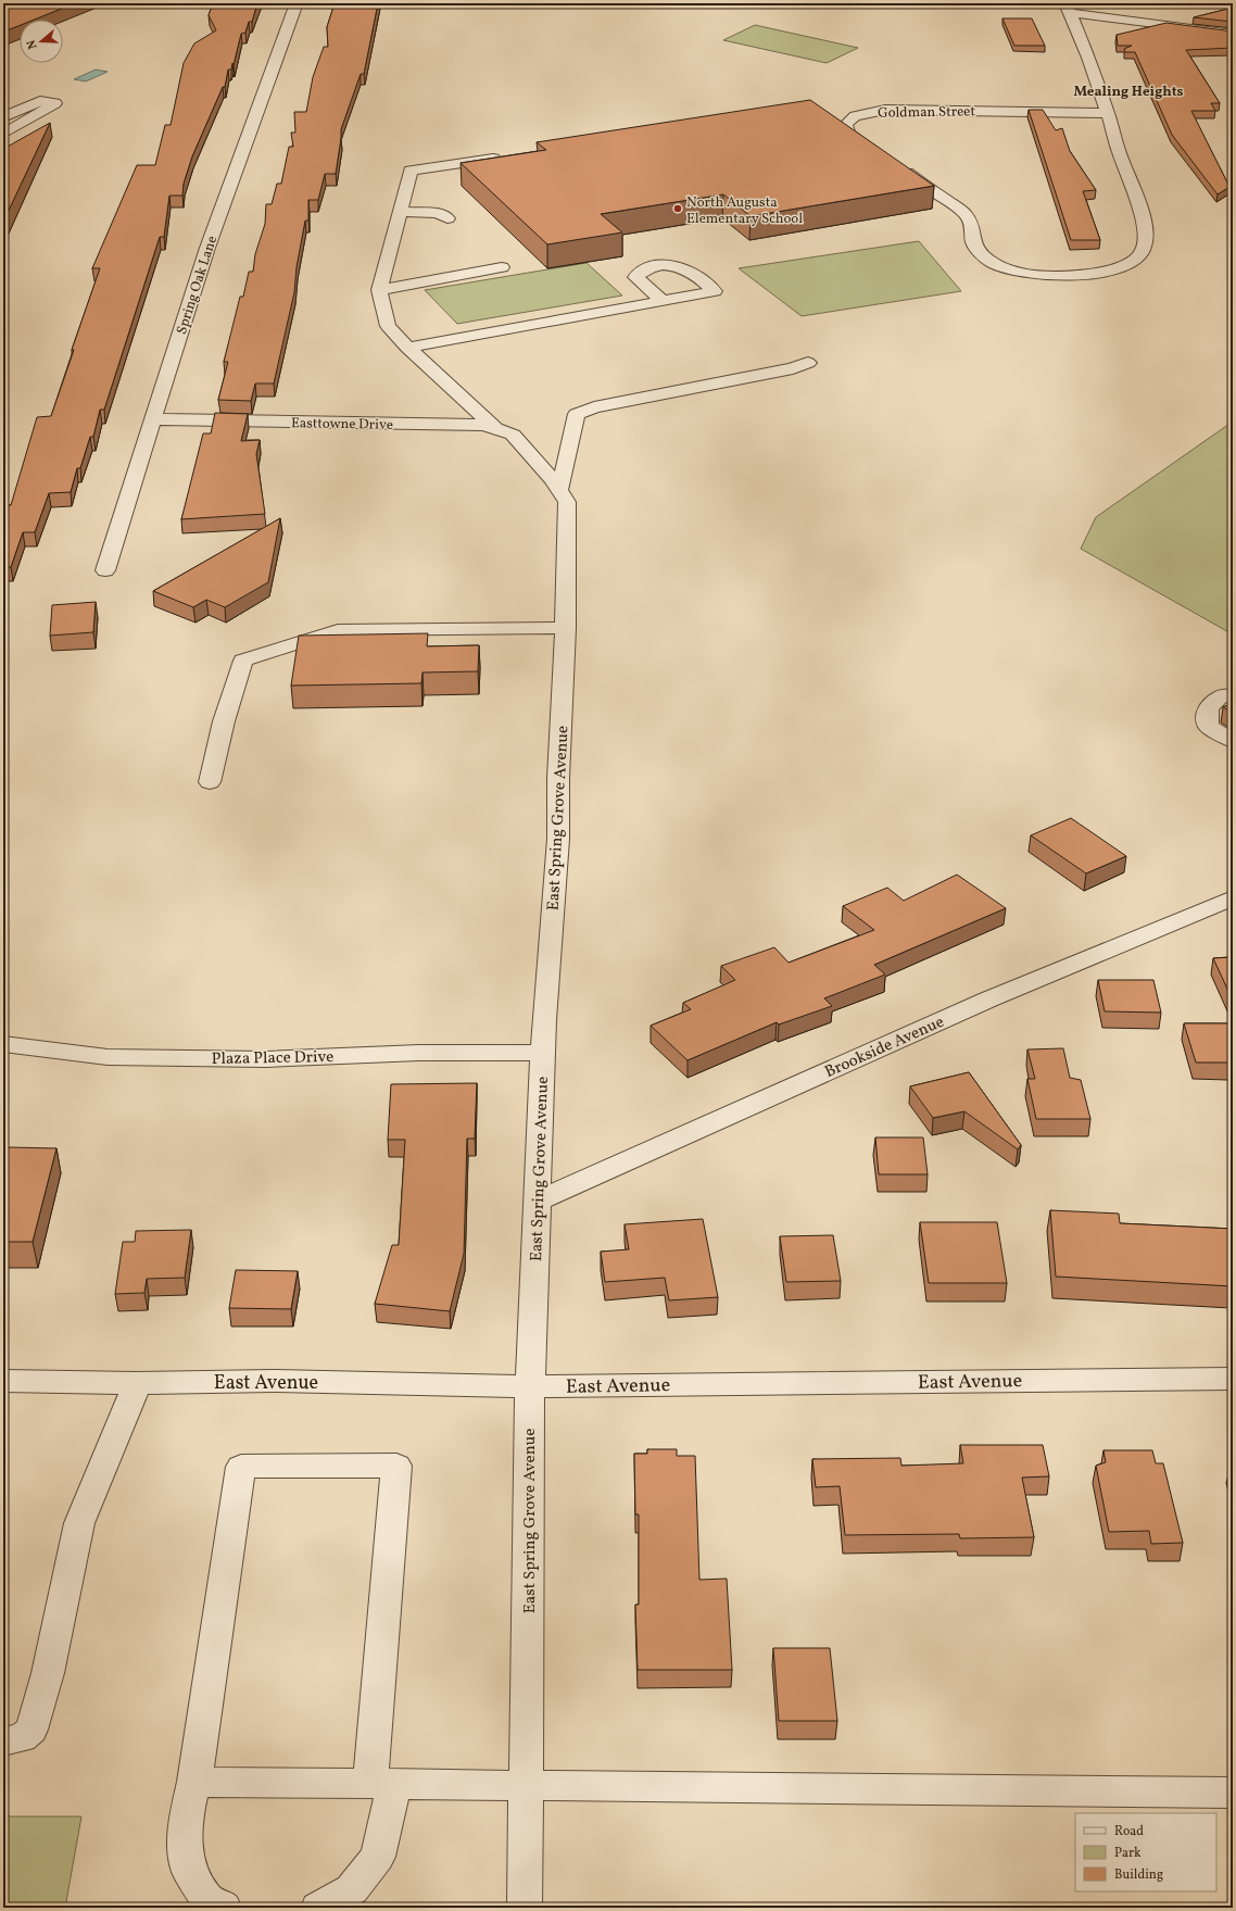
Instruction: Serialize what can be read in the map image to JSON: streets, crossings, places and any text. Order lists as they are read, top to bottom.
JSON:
{
  "streets": {
    "street": [
      "Goldman Street",
      "Spring Oak Lane",
      "Easttowne Drive",
      "East Spring Grove Avenue",
      "Brookside Avenue",
      "Plaza Place Drive",
      "East Avenue"
    ]
  },
  "crossings": [
    ["Spring Oak Lane", "Easttowne Drive"],
    ["Easttowne Drive", "East Spring Grove Avenue"],
    ["East Spring Grove Avenue", "Brookside Avenue"],
    ["East Spring Grove Avenue", "Plaza Place Drive"],
    ["East Spring Grove Avenue", "East Avenue"]
  ],
  "districts": ["Mealing Heights"],
  "places": ["North Augusta Elementary School"],
  "legend": ["Road", "Park", "Building"],
  "north": "left"
}
